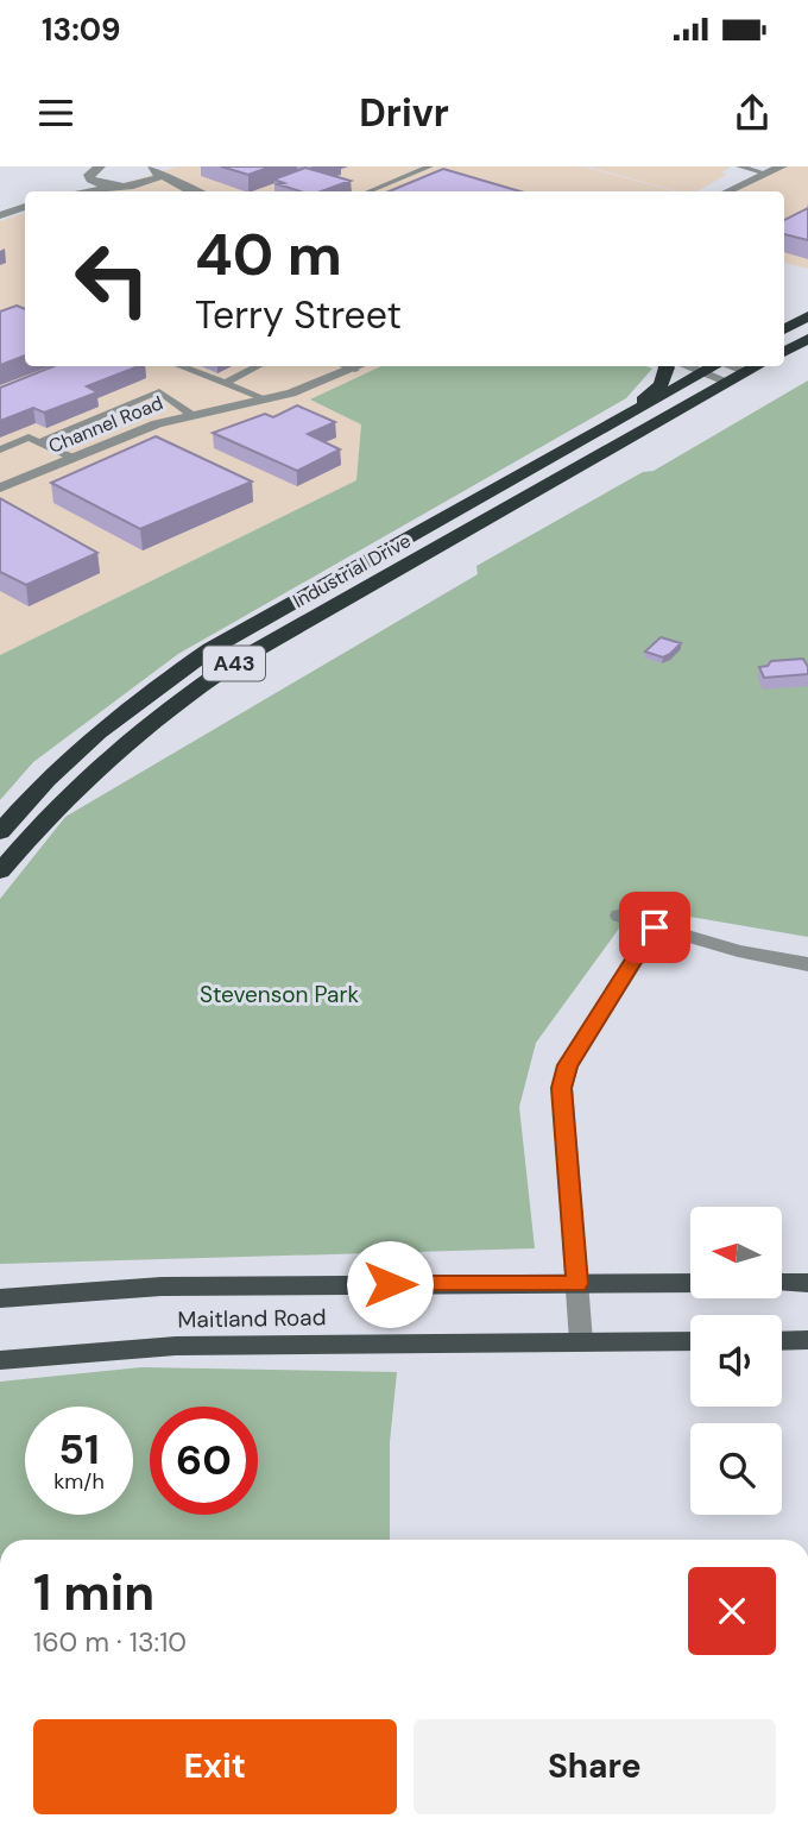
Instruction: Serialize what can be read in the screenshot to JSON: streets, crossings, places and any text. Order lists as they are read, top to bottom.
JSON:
{
  "streets": {
    "highway": ["Industrial Drive", "A43"],
    "main road": ["Maitland Road"],
    "street": ["Channel Road"]
  },
  "parks": ["Stevenson Park"],
  "north": "left",
  "page": {
    "status": "13:09",
    "header": "Drivr",
    "turn": ["40 m", "Terry Street"],
    "speed": "51 km/h",
    "limit": "60",
    "heading": ["1 min", "160 m · 13:10"],
    "buttons": ["Exit", "Share"]
  }
}
